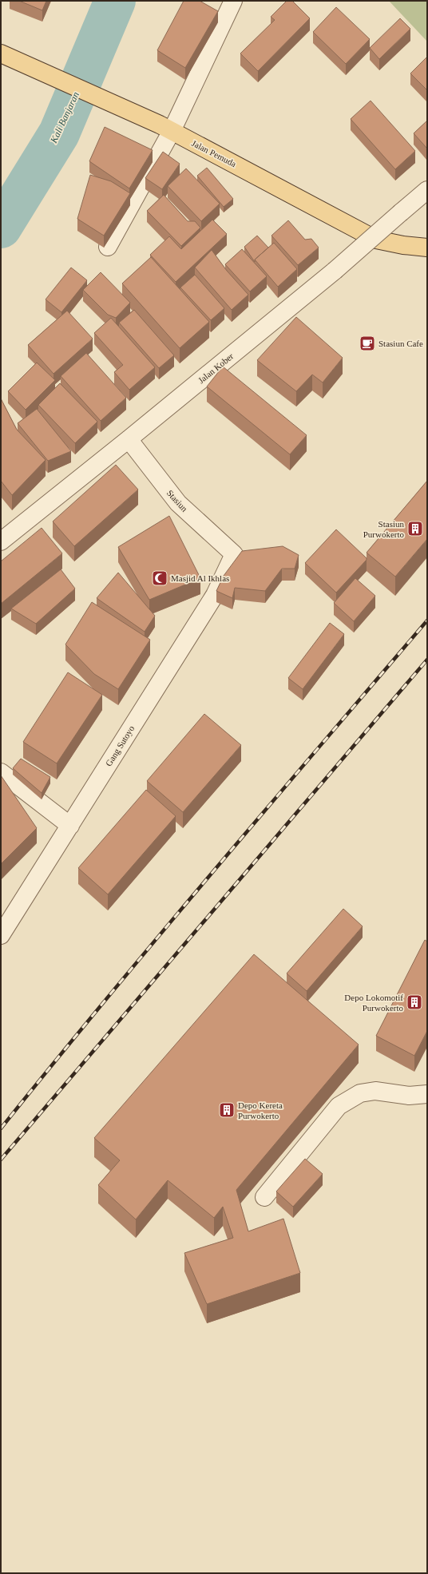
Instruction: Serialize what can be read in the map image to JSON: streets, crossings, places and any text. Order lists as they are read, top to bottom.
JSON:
{
  "streets": {
    "main road": ["Jalan Pemuda"],
    "street": ["Jalan Kober", "Stasiun", "Gang Sutoyo"]
  },
  "crossings": [
    ["Jalan Kober", "Stasiun"],
    ["Stasiun", "Gang Sutoyo"]
  ],
  "water": ["Kali Banjaran"],
  "places": {
    "cafe": ["Stasiun Cafe"],
    "building": ["Stasiun Purwokerto", "Depo Lokomotif Purwokerto", "Depo Kereta Purwokerto"],
    "mosque": ["Masjid Al Ikhlas"]
  }
}
